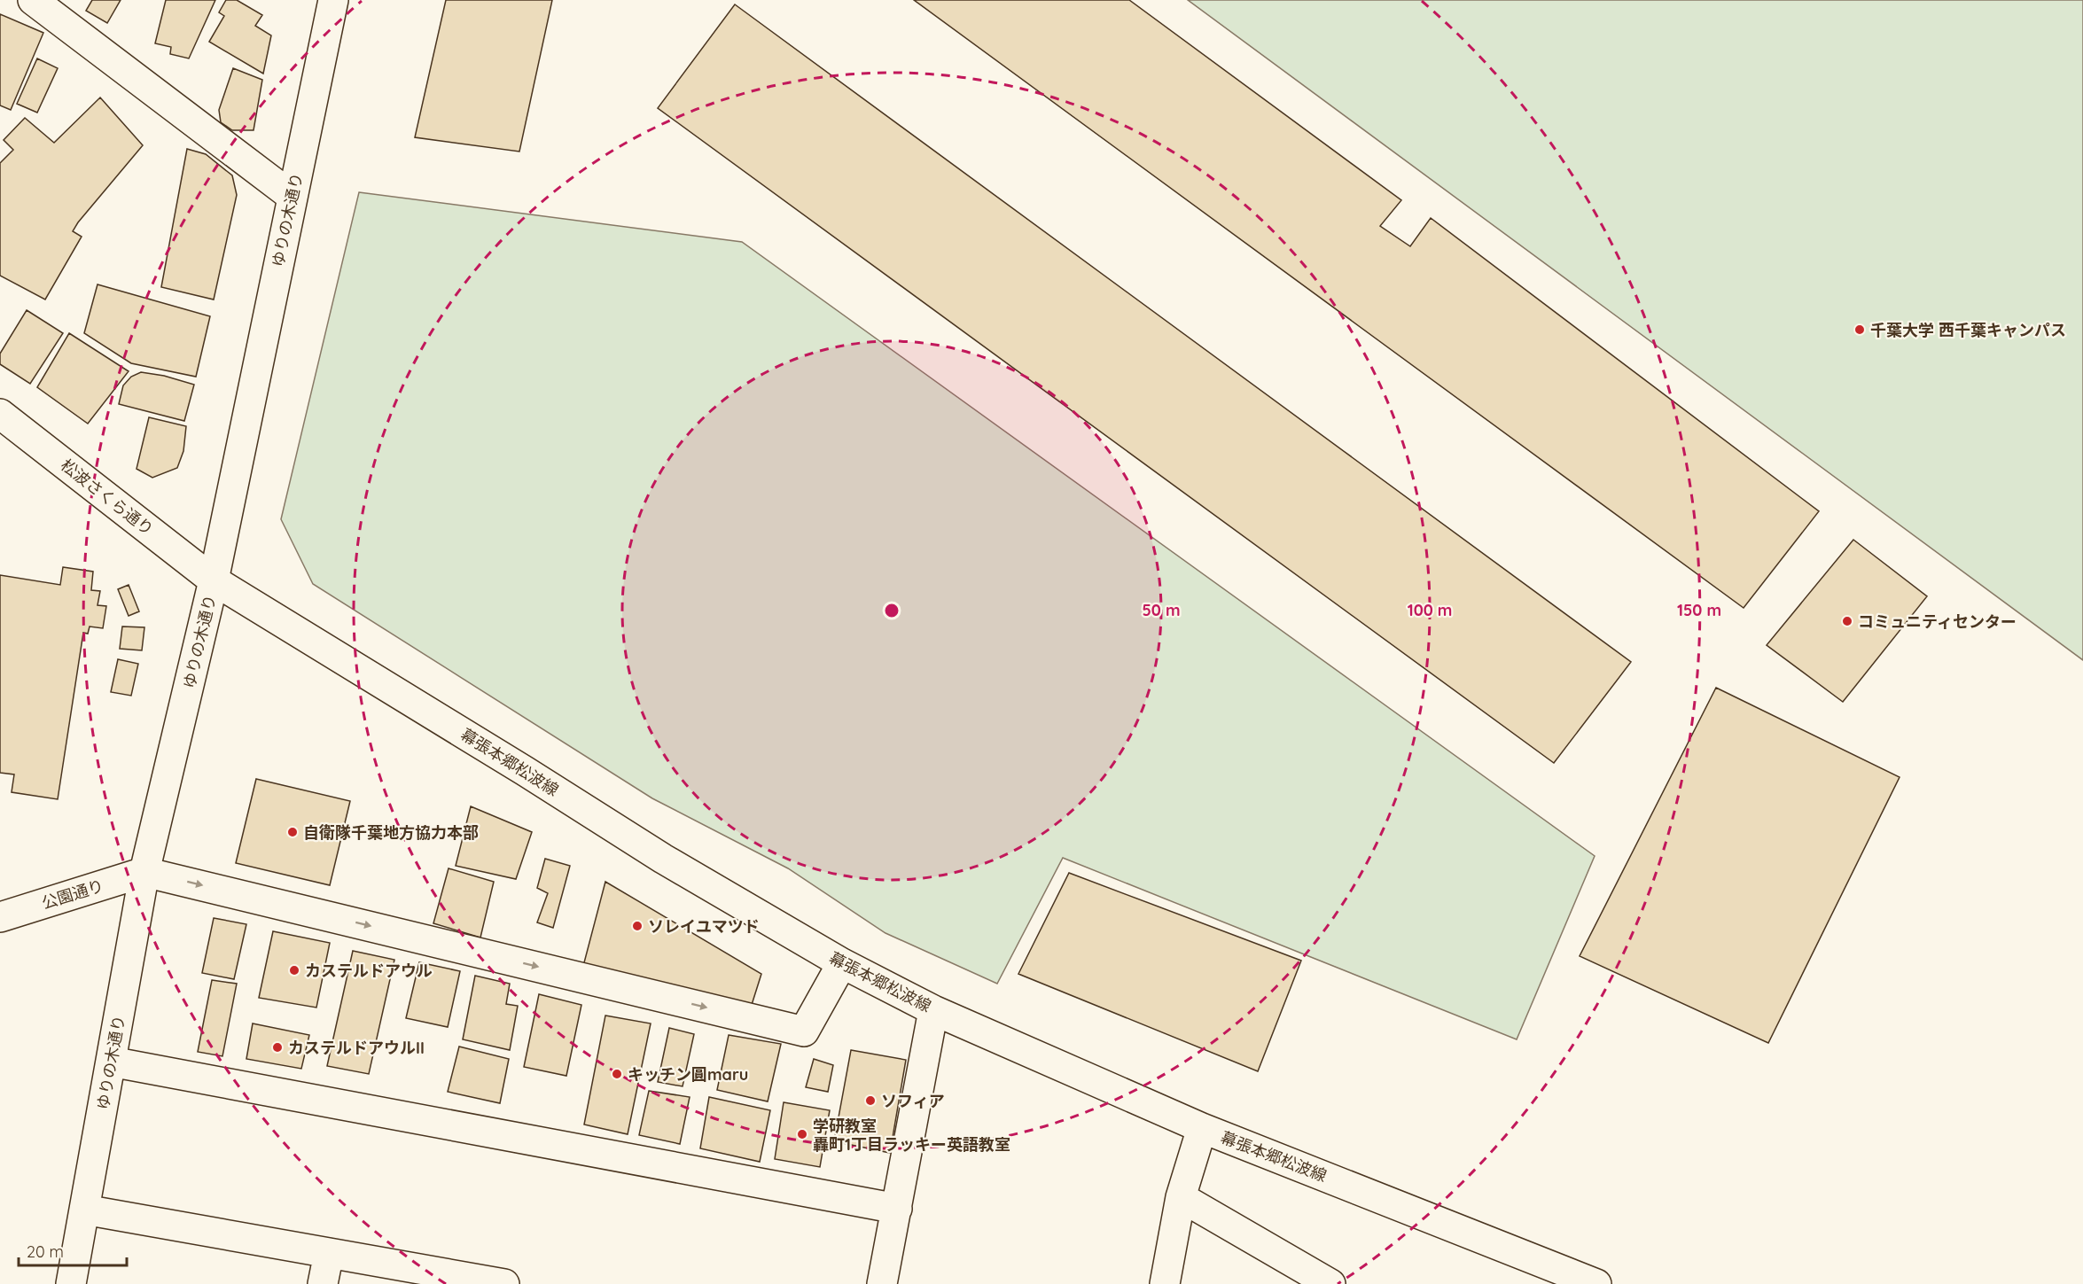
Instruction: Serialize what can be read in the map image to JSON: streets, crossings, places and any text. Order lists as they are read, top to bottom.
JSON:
{
  "streets": {
    "street": [
      "ゆりの木通り",
      "松波さくら通り",
      "幕張本郷松波線",
      "公園通り"
    ]
  },
  "crossings": [
    ["ゆりの木通り", "松波さくら通り"],
    ["ゆりの木通り", "幕張本郷松波線"],
    ["ゆりの木通り", "公園通り"],
    ["松波さくら通り", "幕張本郷松波線"]
  ],
  "places": [
    "千葉大学 西千葉キャンパス",
    "コミュニティセンター",
    "自衛隊千葉地方協力本部",
    "ソレイユマツド",
    "カステルドアウル",
    "カステルドアウルII",
    "キッチン圓maru",
    "ソフィア",
    "学研教室 轟町1丁目ラッキー英語教室"
  ],
  "scale_bar": "20 m",
  "rings": ["50 m", "100 m", "150 m"]
}
